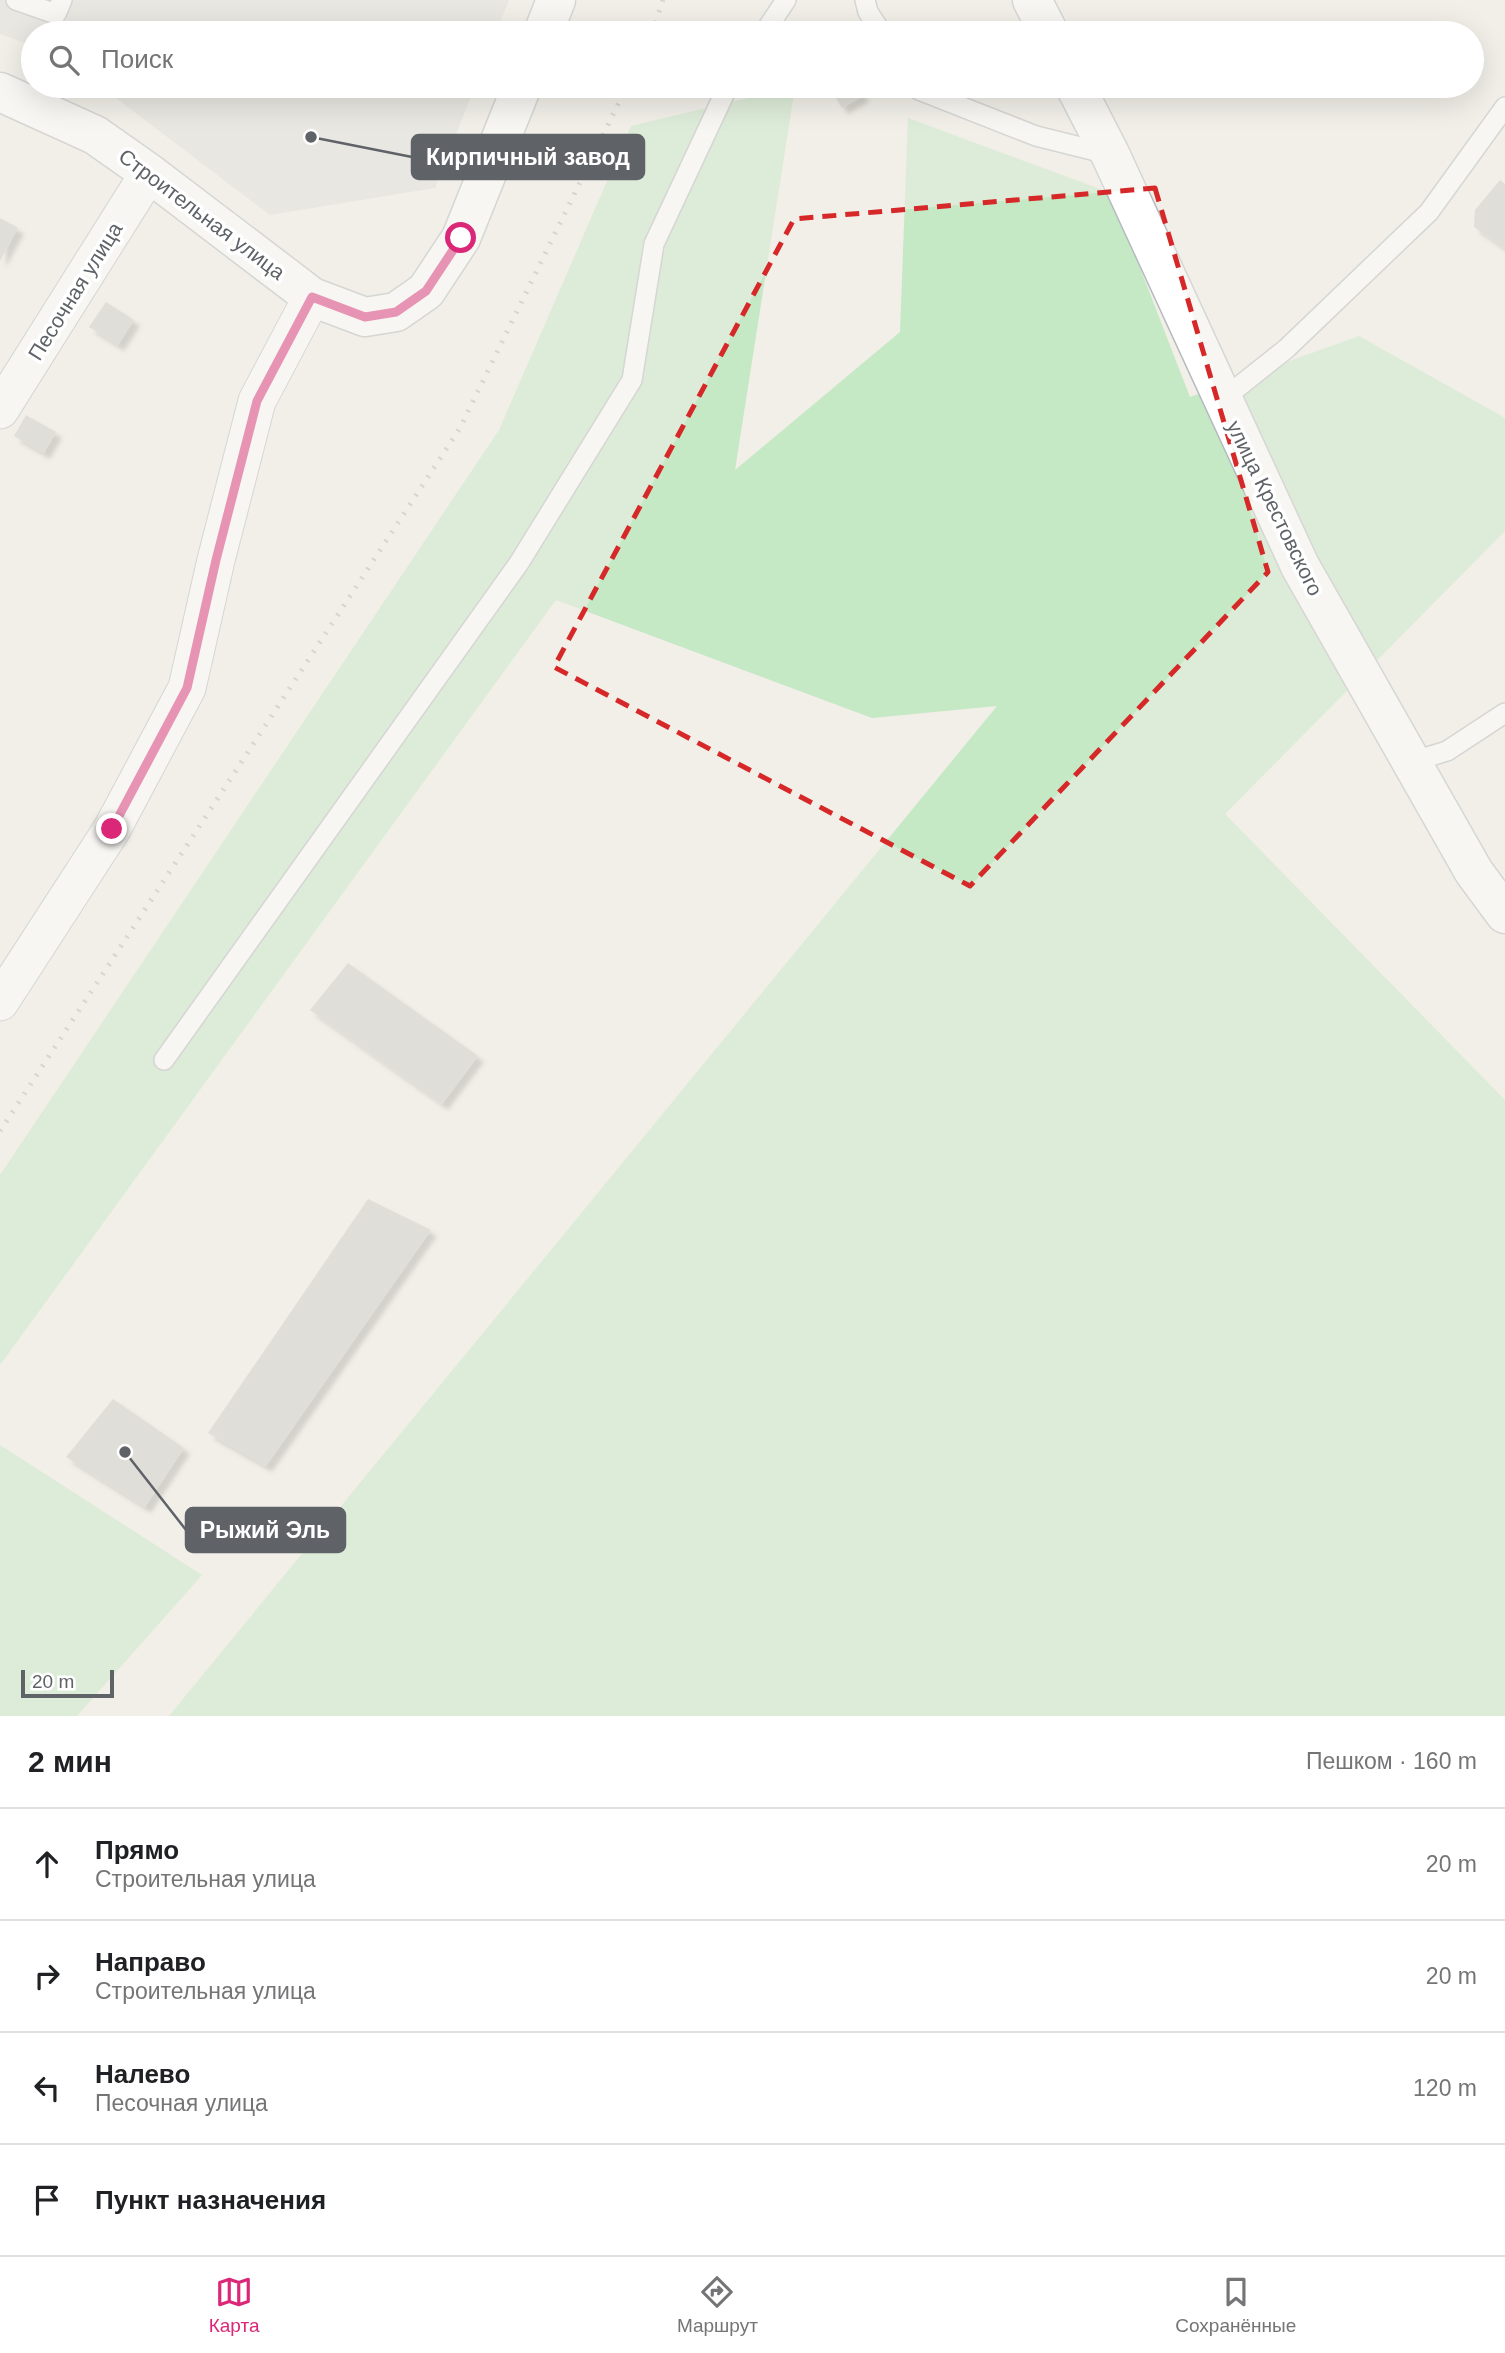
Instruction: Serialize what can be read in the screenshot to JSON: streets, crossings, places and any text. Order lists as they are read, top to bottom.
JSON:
{
  "streets": {
    "main road": ["Строительная улица", "улица Крестовского"],
    "street": ["Песочная улица"]
  },
  "crossings": [
    ["Строительная улица", "Песочная улица"]
  ],
  "places": ["Кирпичный завод", "Рыжий Эль"],
  "scale_bar": "20 m",
  "page": {
    "search": "Поиск",
    "scale": "20 m",
    "heading": ["2 мин", "Пешком · 160 m"],
    "list": [
      ["Прямо", "Строительная улица", "20 m"],
      ["Направо", "Строительная улица", "20 m"],
      ["Налево", "Песочная улица", "120 m"],
      "Пункт назначения"
    ],
    "nav": ["Карта", "Маршрут", "Сохранённые"]
  }
}
